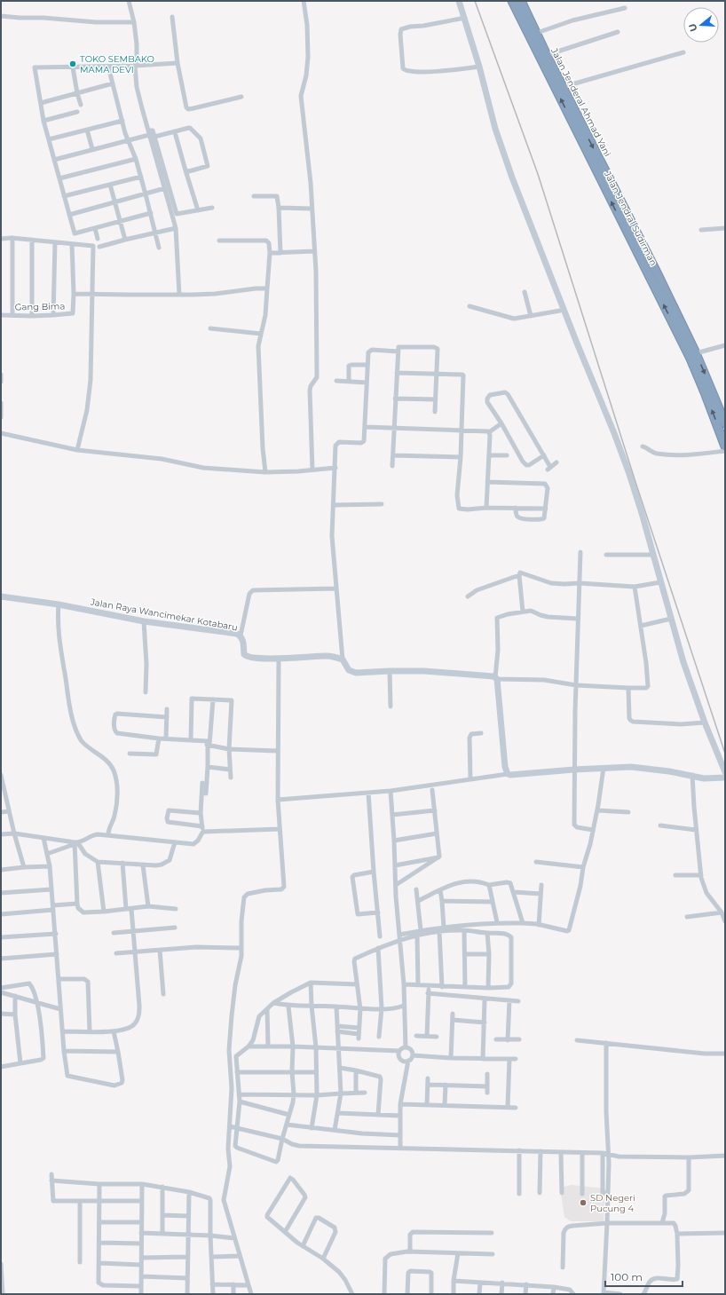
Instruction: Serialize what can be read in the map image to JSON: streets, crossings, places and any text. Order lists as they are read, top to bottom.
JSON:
{
  "streets": {
    "highway": ["Jalan Jenderal Ahmad Yani", "Jalan Jendral Sudirman"],
    "street": ["Gang Bima", "Jalan Raya Wancimekar Kotabaru"]
  },
  "one_way": ["Jalan Jenderal Ahmad Yani", "Jalan Jendral Sudirman"],
  "places": ["TOKO SEMBAKO MAMA DEVI", "SD Negeri Pucung 4"],
  "scale_bar": "100 m",
  "north": "left"
}
